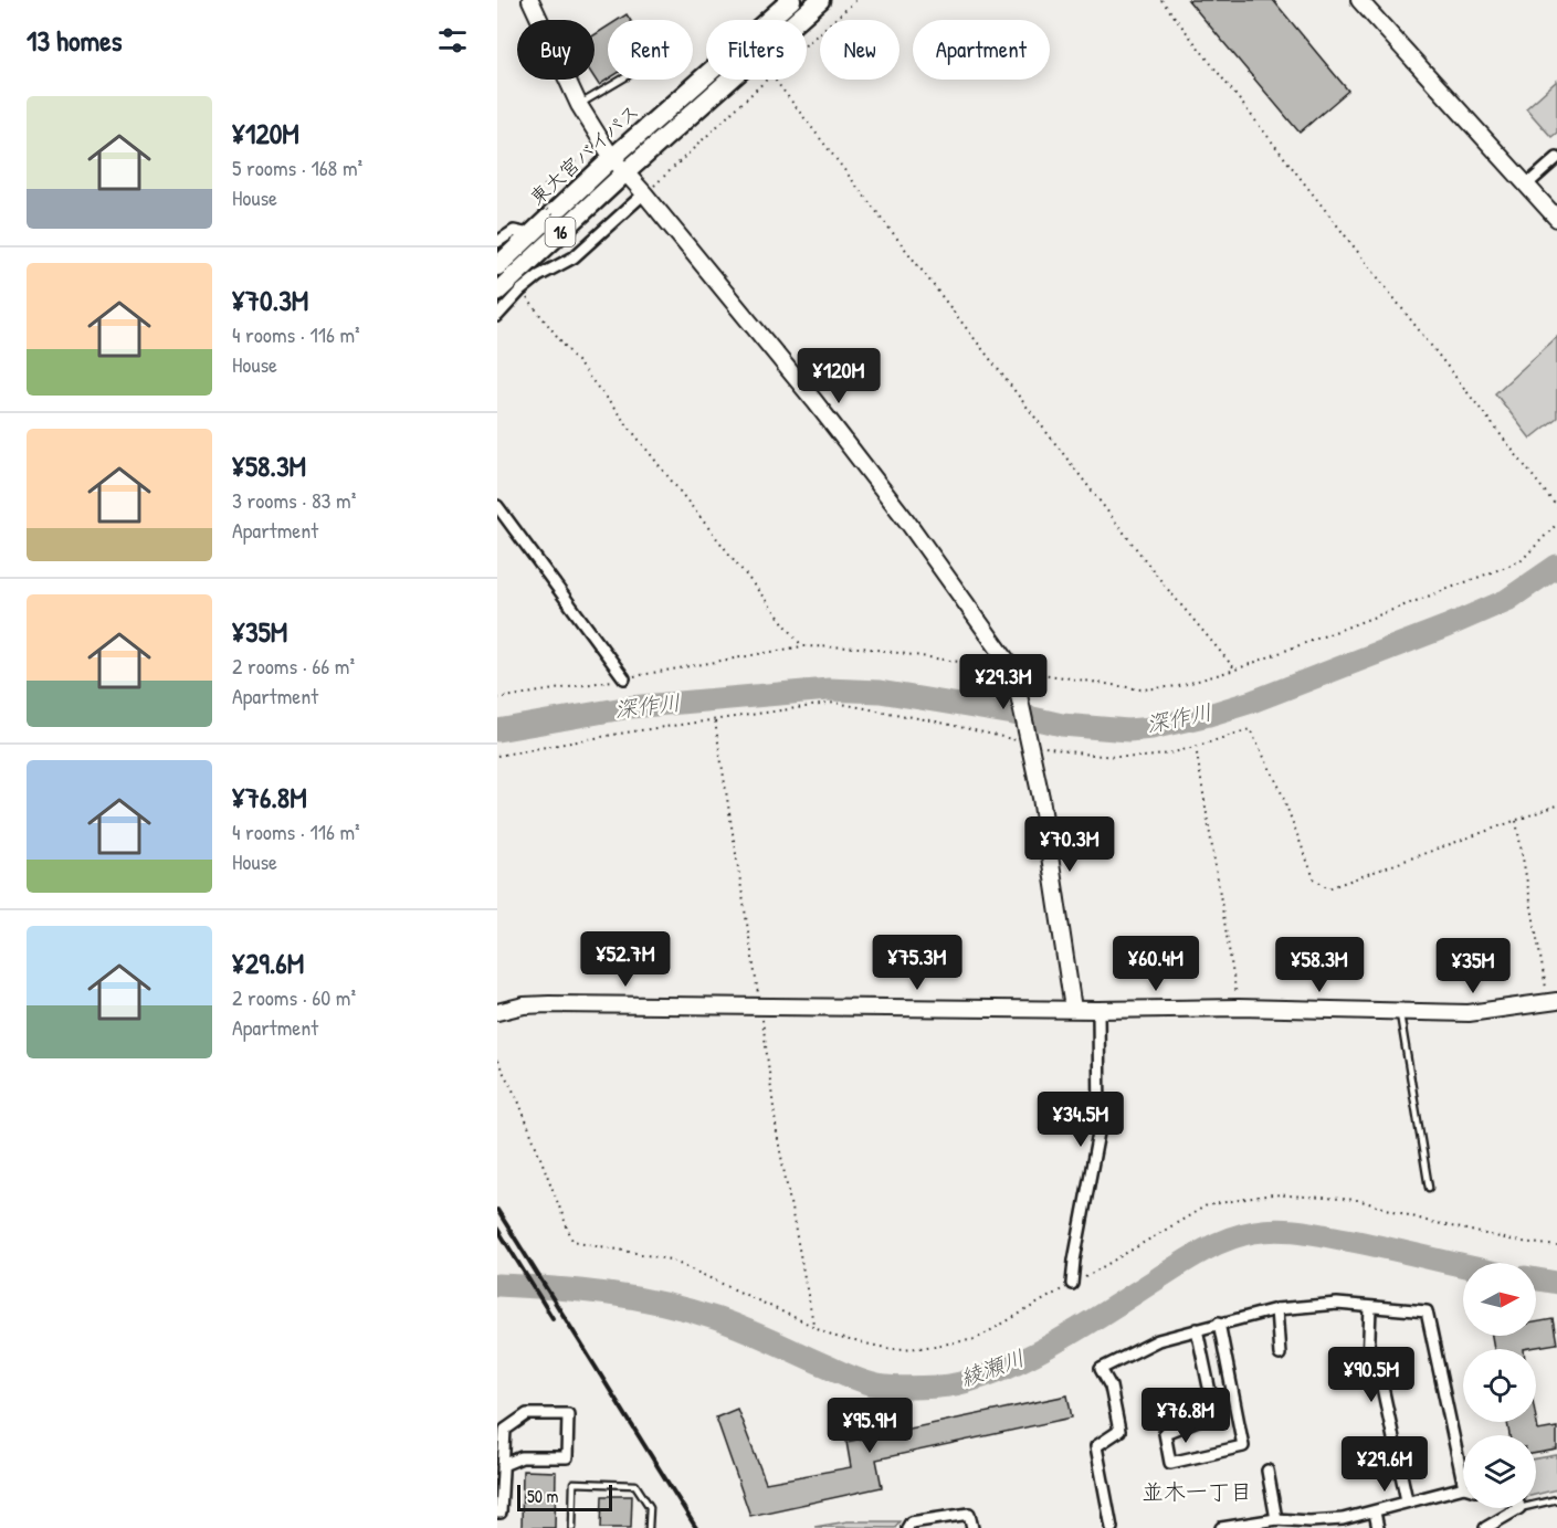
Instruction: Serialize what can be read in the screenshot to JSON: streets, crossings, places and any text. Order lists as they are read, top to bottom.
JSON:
{
  "streets": {
    "highway": ["東大宮バイパス", "16"]
  },
  "districts": ["並木一丁目"],
  "water": ["深作川", "綾瀬川"],
  "scale_bar": "50 m",
  "north": "right",
  "page": {
    "heading": "13 homes",
    "chip": [
      "Buy",
      "Rent",
      "Filters",
      "New",
      "Apartment"
    ],
    "list": [
      {
        "name": "¥120M",
        "note": "5 rooms · 168 m² · House"
      },
      {
        "name": "¥70.3M",
        "note": "4 rooms · 116 m² · House"
      },
      {
        "name": "¥58.3M",
        "note": "3 rooms · 83 m² · Apartment"
      },
      {
        "name": "¥35M",
        "note": "2 rooms · 66 m² · Apartment"
      },
      {
        "name": "¥76.8M",
        "note": "4 rooms · 116 m² · House"
      },
      {
        "name": "¥29.6M",
        "note": "2 rooms · 60 m² · Apartment"
      }
    ],
    "price": [
      "¥120M",
      "¥29.3M",
      "¥70.3M",
      "¥52.7M",
      "¥75.3M",
      "¥60.4M",
      "¥58.3M",
      "¥35M",
      "¥34.5M",
      "¥90.5M",
      "¥76.8M",
      "¥95.9M",
      "¥29.6M"
    ],
    "scale": "50 m"
  }
}
